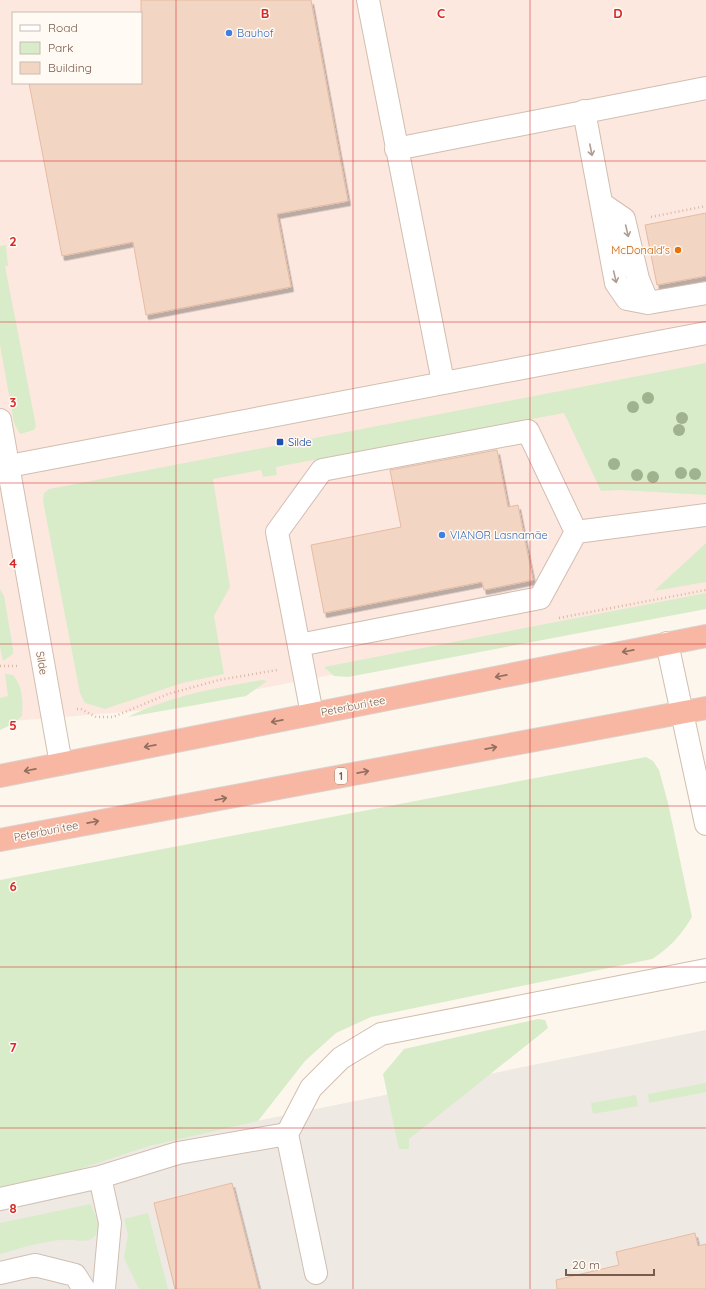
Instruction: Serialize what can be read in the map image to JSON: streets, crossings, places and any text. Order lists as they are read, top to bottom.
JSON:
{
  "streets": {
    "highway": ["Peterburi tee", "1"],
    "street": ["Silde"]
  },
  "crossings": [
    ["Silde", "Peterburi tee"]
  ],
  "places": {
    "other": ["Bauhof", "McDonald's", "VIANOR Lasnamäe"],
    "transit": ["Silde"]
  },
  "legend": ["Road", "Park", "Building"],
  "scale_bar": "20 m",
  "grid": {
    "columns": ["B", "C", "D"],
    "rows": [
      "2",
      "3",
      "4",
      "5",
      "6",
      "7",
      "8"
    ]
  }
}
